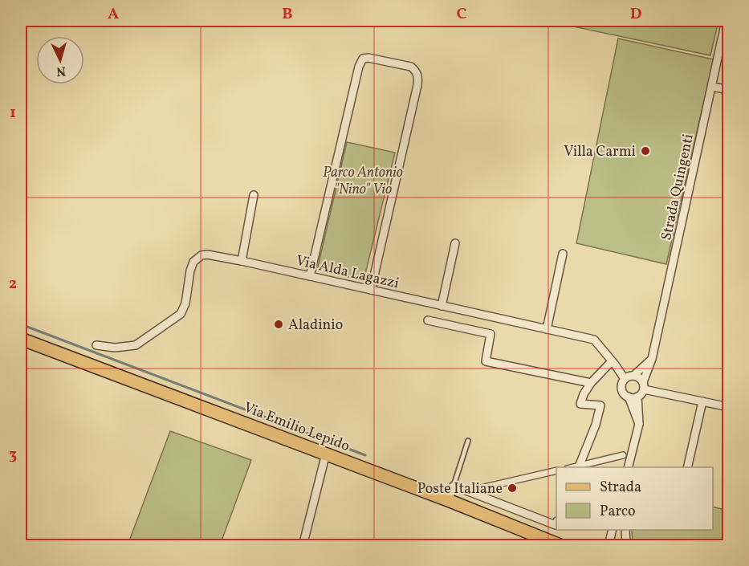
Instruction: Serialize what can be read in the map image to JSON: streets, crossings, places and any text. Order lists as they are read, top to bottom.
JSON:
{
  "streets": {
    "main road": ["Via Emilio Lepido"],
    "street": ["Strada Quingenti", "Via Alda Lagazzi"]
  },
  "crossings": [
    ["Strada Quingenti", "Via Alda Lagazzi"]
  ],
  "parks": ["Parco Antonio \"Nino\" Vio"],
  "places": ["Villa Carmi", "Aladinio", "Poste Italiane"],
  "legend": ["Strada", "Parco"],
  "north": "bottom",
  "grid": {
    "columns": [
      "A",
      "B",
      "C",
      "D"
    ],
    "rows": ["1", "2", "3"]
  }
}
